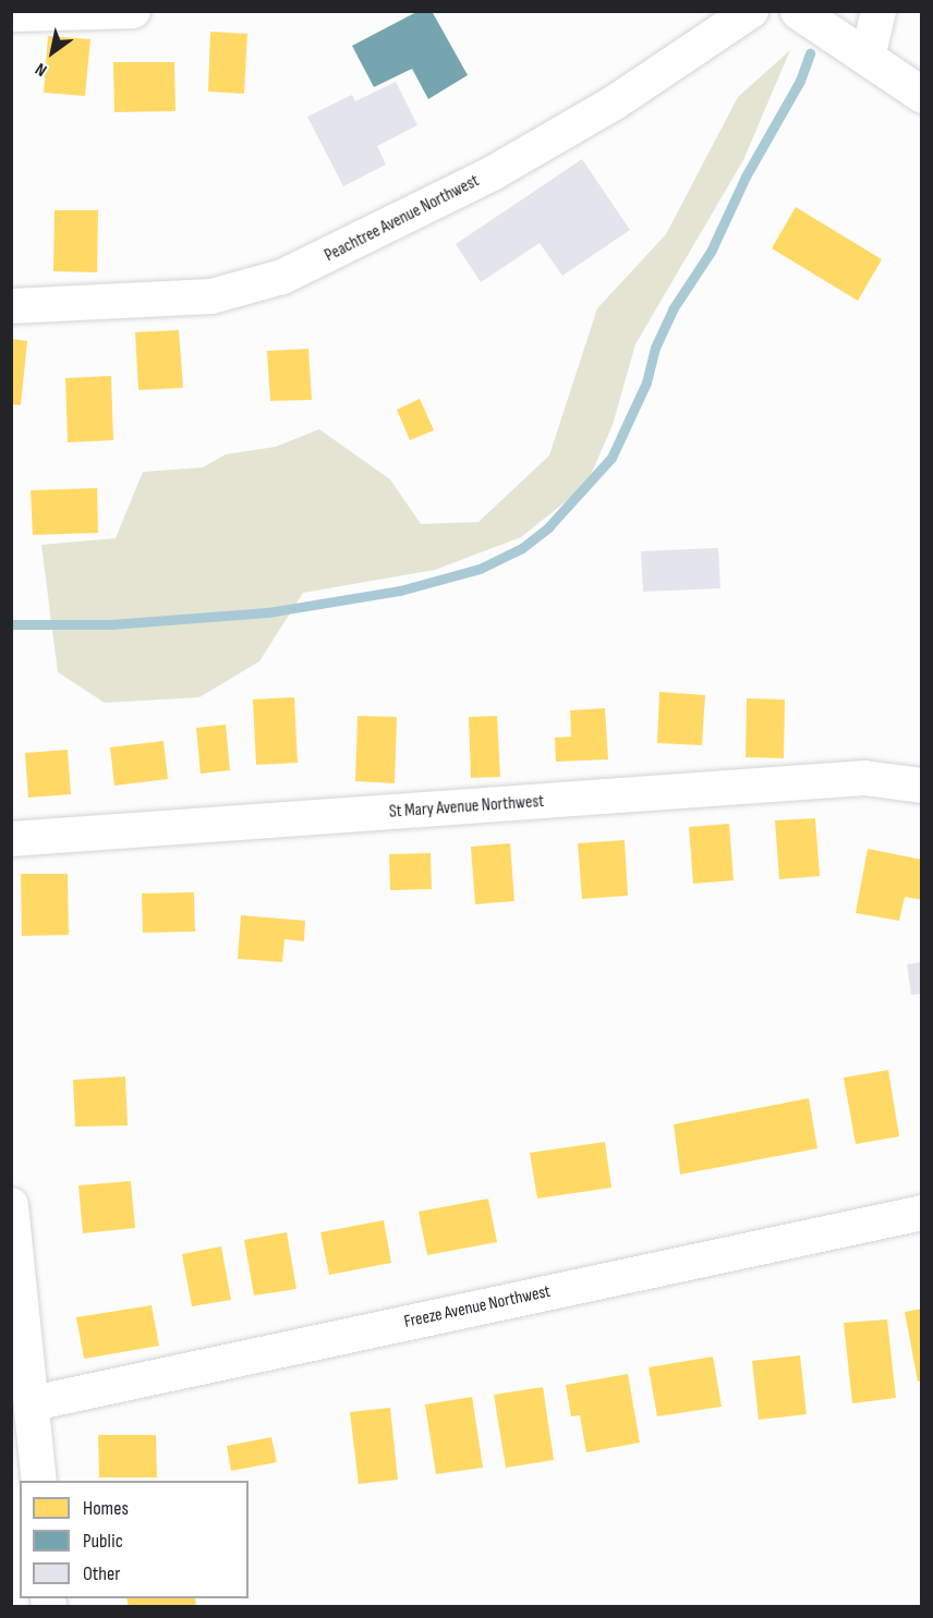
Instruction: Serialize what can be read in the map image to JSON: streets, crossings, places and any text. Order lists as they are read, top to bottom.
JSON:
{
  "streets": {
    "street": ["Peachtree Avenue Northwest", "St Mary Avenue Northwest", "Freeze Avenue Northwest"]
  },
  "legend": ["Homes", "Public", "Other"],
  "north": "bottom left"
}
